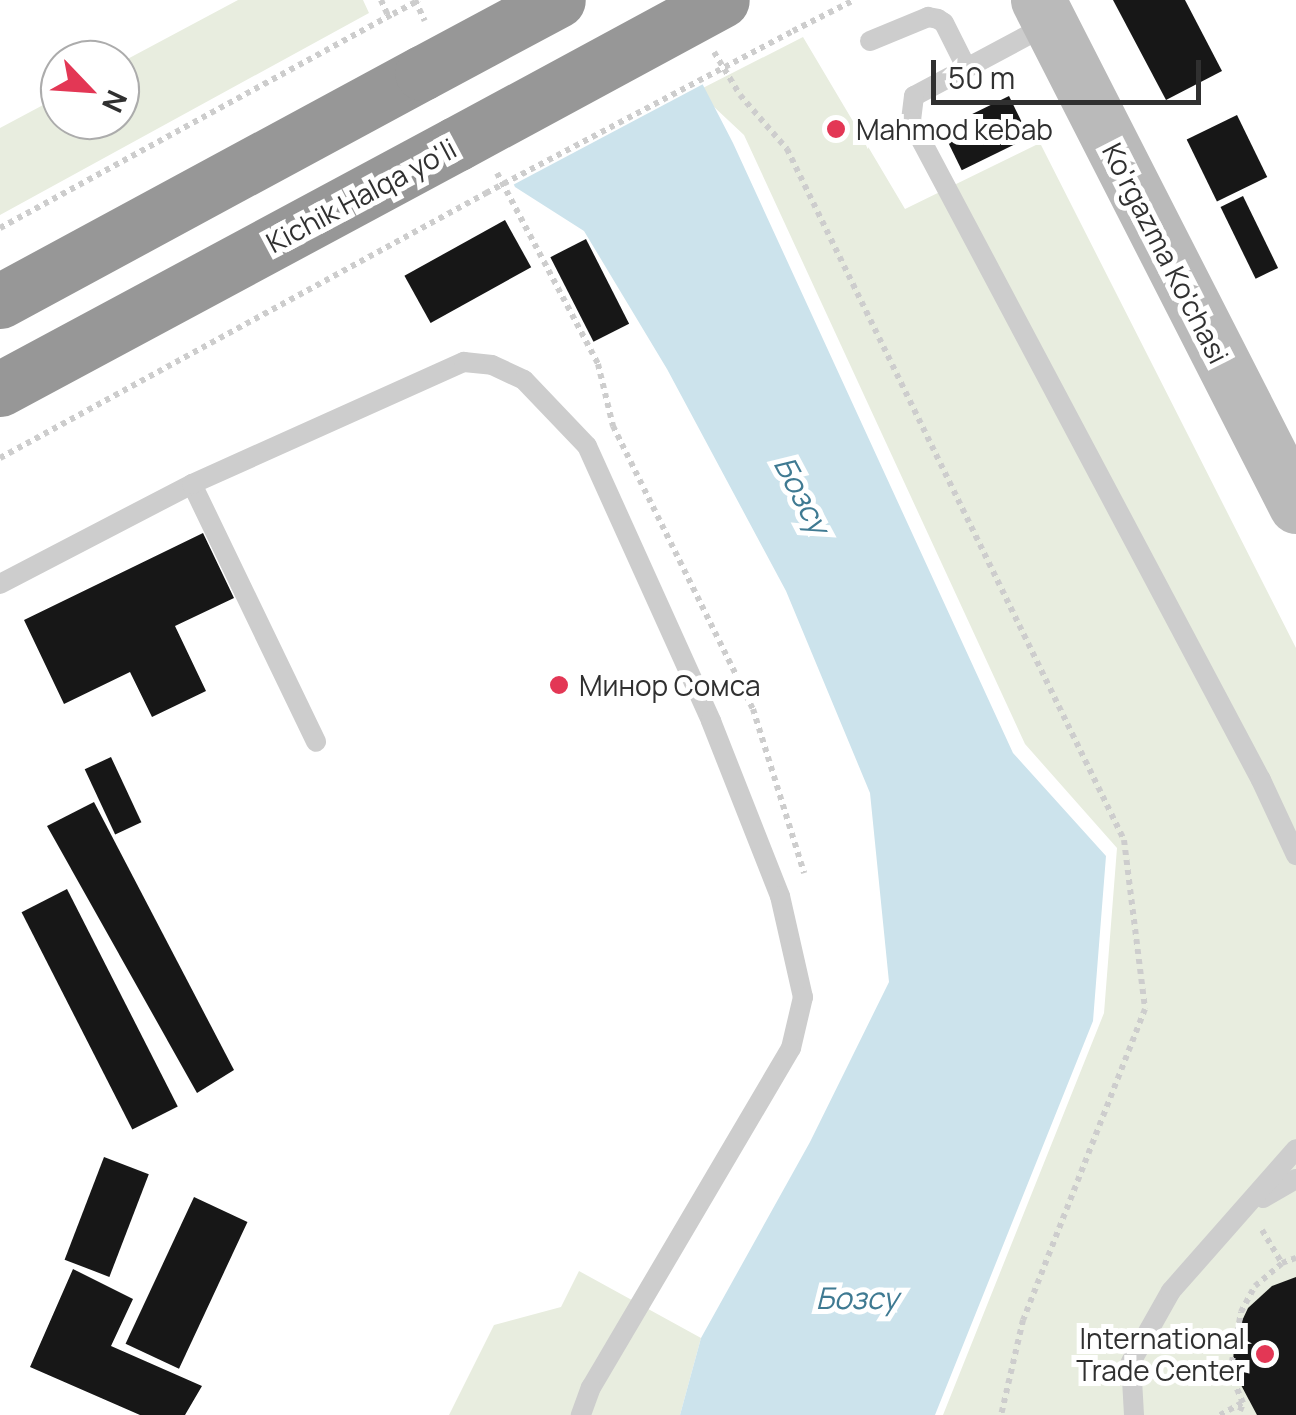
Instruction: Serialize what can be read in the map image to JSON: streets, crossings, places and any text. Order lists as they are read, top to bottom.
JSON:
{
  "streets": {
    "highway": ["Kichik Halqa yo'li"],
    "street": ["Ko'rgazma Ko'chasi"]
  },
  "water": ["Бозсу"],
  "places": ["Mahmod kebab", "Минор Сомса", "International Trade Center"],
  "scale_bar": "50 m",
  "north": "bottom right"
}
